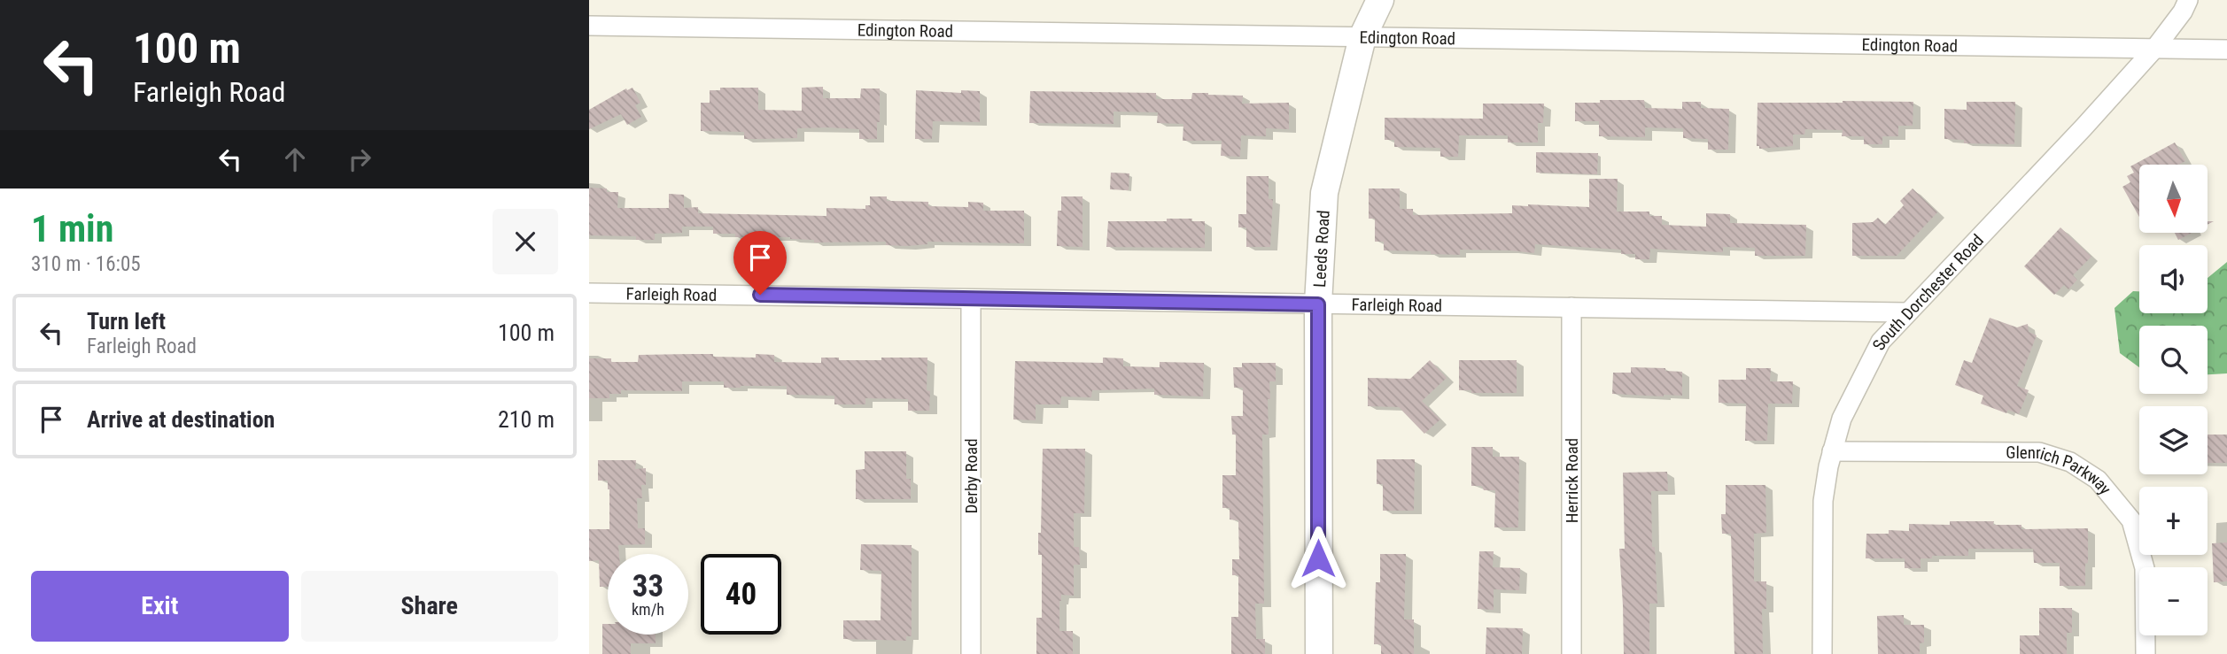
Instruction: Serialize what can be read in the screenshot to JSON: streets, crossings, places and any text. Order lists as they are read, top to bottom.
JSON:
{
  "streets": {
    "street": [
      "Edington Road",
      "Leeds Road",
      "South Dorchester Road",
      "Farleigh Road",
      "Glenrich Parkway",
      "Derby Road",
      "Herrick Road"
    ]
  },
  "crossings": [
    ["Edington Road", "Leeds Road"],
    ["Edington Road", "South Dorchester Road"],
    ["Leeds Road", "Farleigh Road"],
    ["South Dorchester Road", "Farleigh Road"],
    ["South Dorchester Road", "Glenrich Parkway"],
    ["Farleigh Road", "Derby Road"],
    ["Farleigh Road", "Herrick Road"]
  ],
  "north": "bottom",
  "page": {
    "turn": ["100 m", "Farleigh Road"],
    "map_buttons": ["+", "−"],
    "heading": ["1 min", "310 m · 16:05"],
    "list": [
      {
        "name": "Turn left",
        "note": "Farleigh Road",
        "value": "100 m"
      },
      {
        "name": "Arrive at destination",
        "value": "210 m"
      }
    ],
    "speed": "33 km/h",
    "limit": "40",
    "buttons": ["Exit", "Share"]
  }
}
